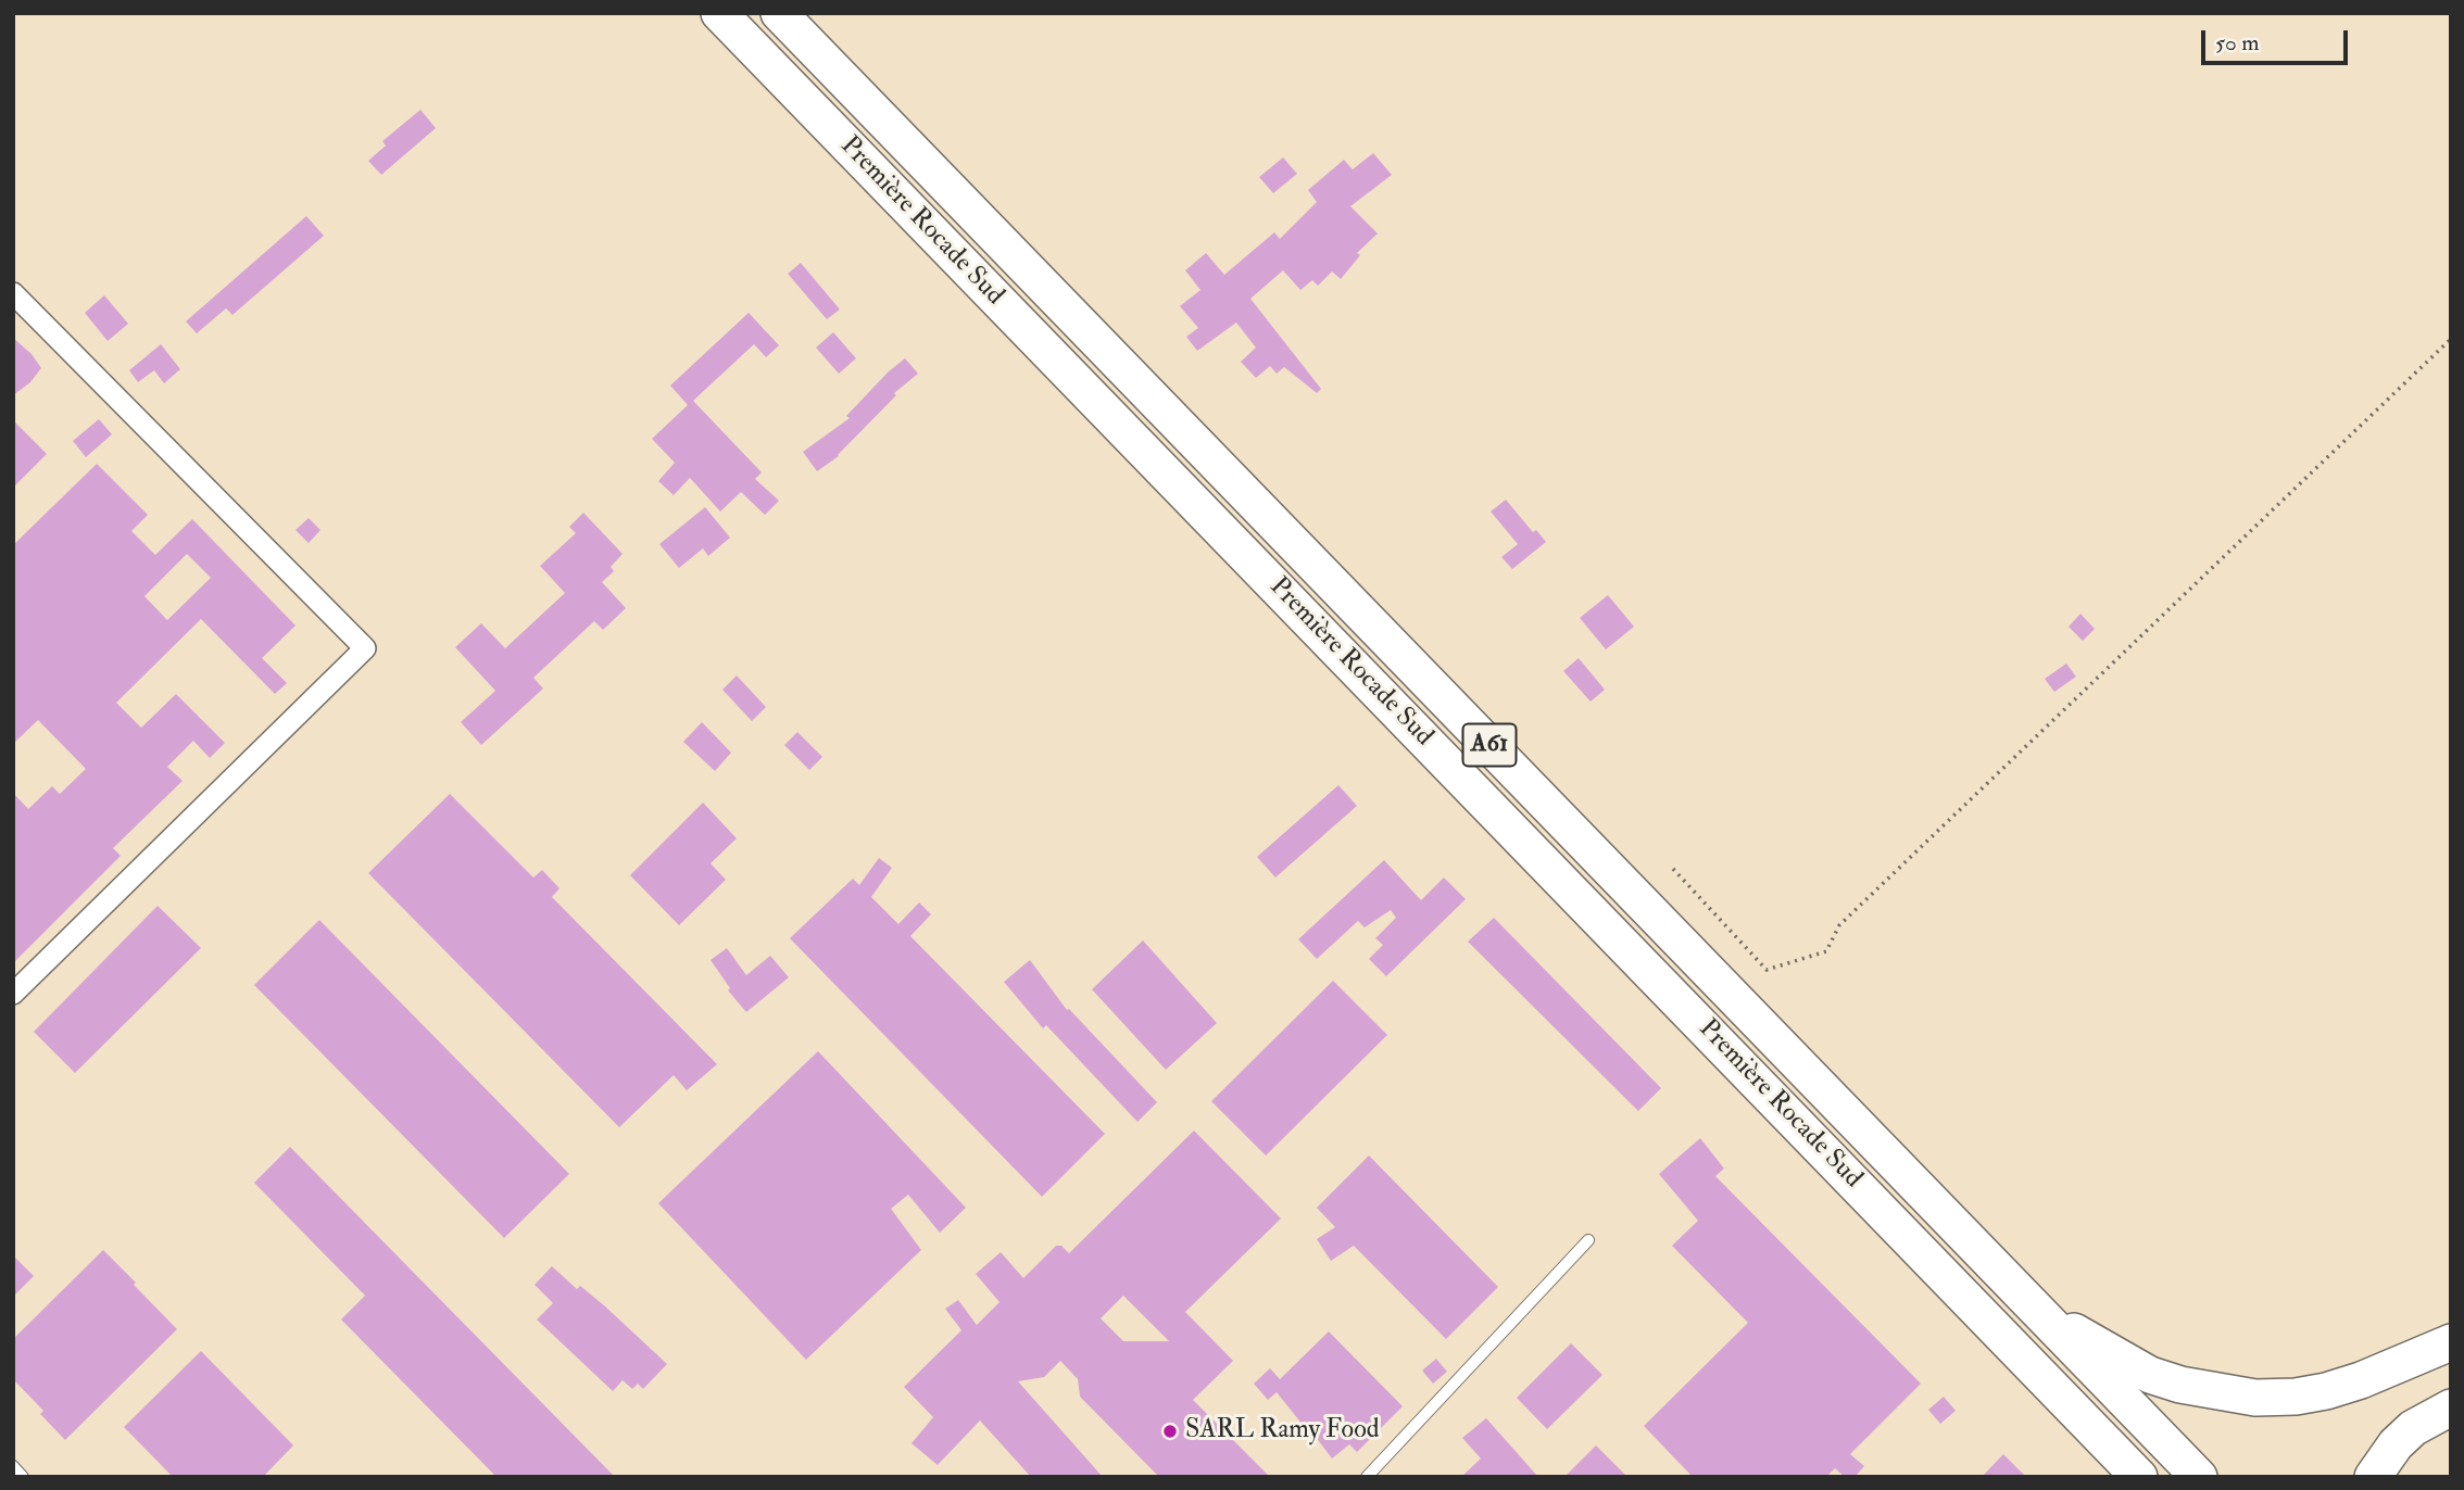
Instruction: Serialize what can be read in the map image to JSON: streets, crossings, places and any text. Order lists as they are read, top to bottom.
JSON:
{
  "streets": {
    "highway": ["Première Rocade Sud", "A61"]
  },
  "places": ["SARL Ramy Food"],
  "scale_bar": "50 m"
}
